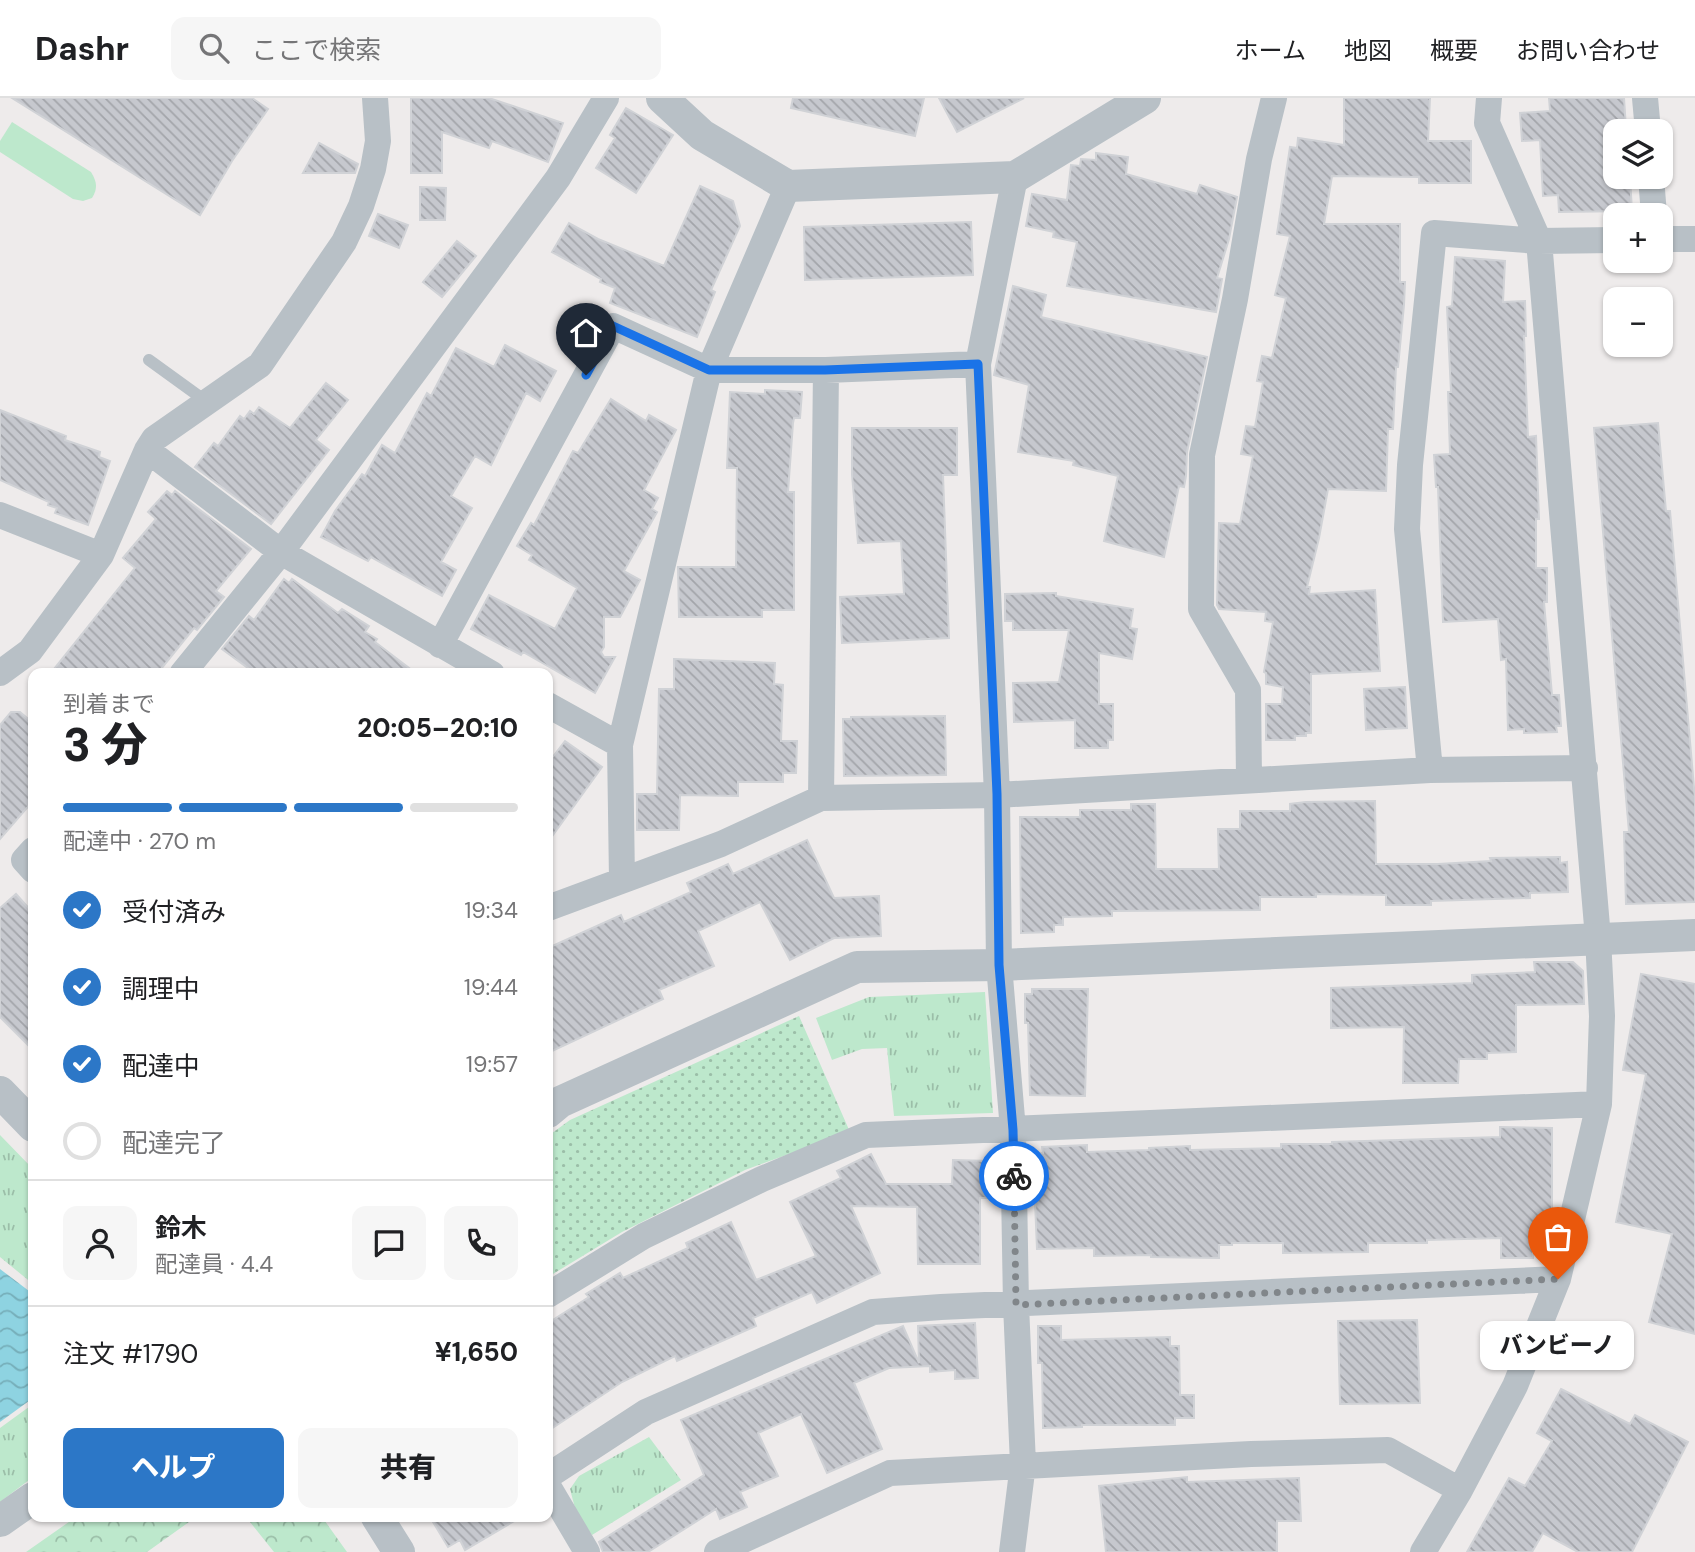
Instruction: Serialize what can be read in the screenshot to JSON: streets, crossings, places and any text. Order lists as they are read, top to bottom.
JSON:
{
  "places": ["バンビーノ"],
  "page": {
    "header": "Dashr",
    "search": "ここで検索",
    "nav": [
      "ホーム",
      "地図",
      "概要",
      "お問い合わせ"
    ],
    "map_buttons": ["+", "−"],
    "heading": ["3 分", "到着まで", "20:05–20:10"],
    "panel": [
      "鈴木",
      "配達員 · 4.4",
      "注文 #1790",
      "¥1,650"
    ],
    "bar": "配達中 · 270 m",
    "list": [
      ["受付済み", "19:34"],
      ["調理中", "19:44"],
      ["配達中", "19:57"],
      "配達完了"
    ],
    "bubble": "バンビーノ",
    "buttons": ["ヘルプ", "共有"]
  }
}
